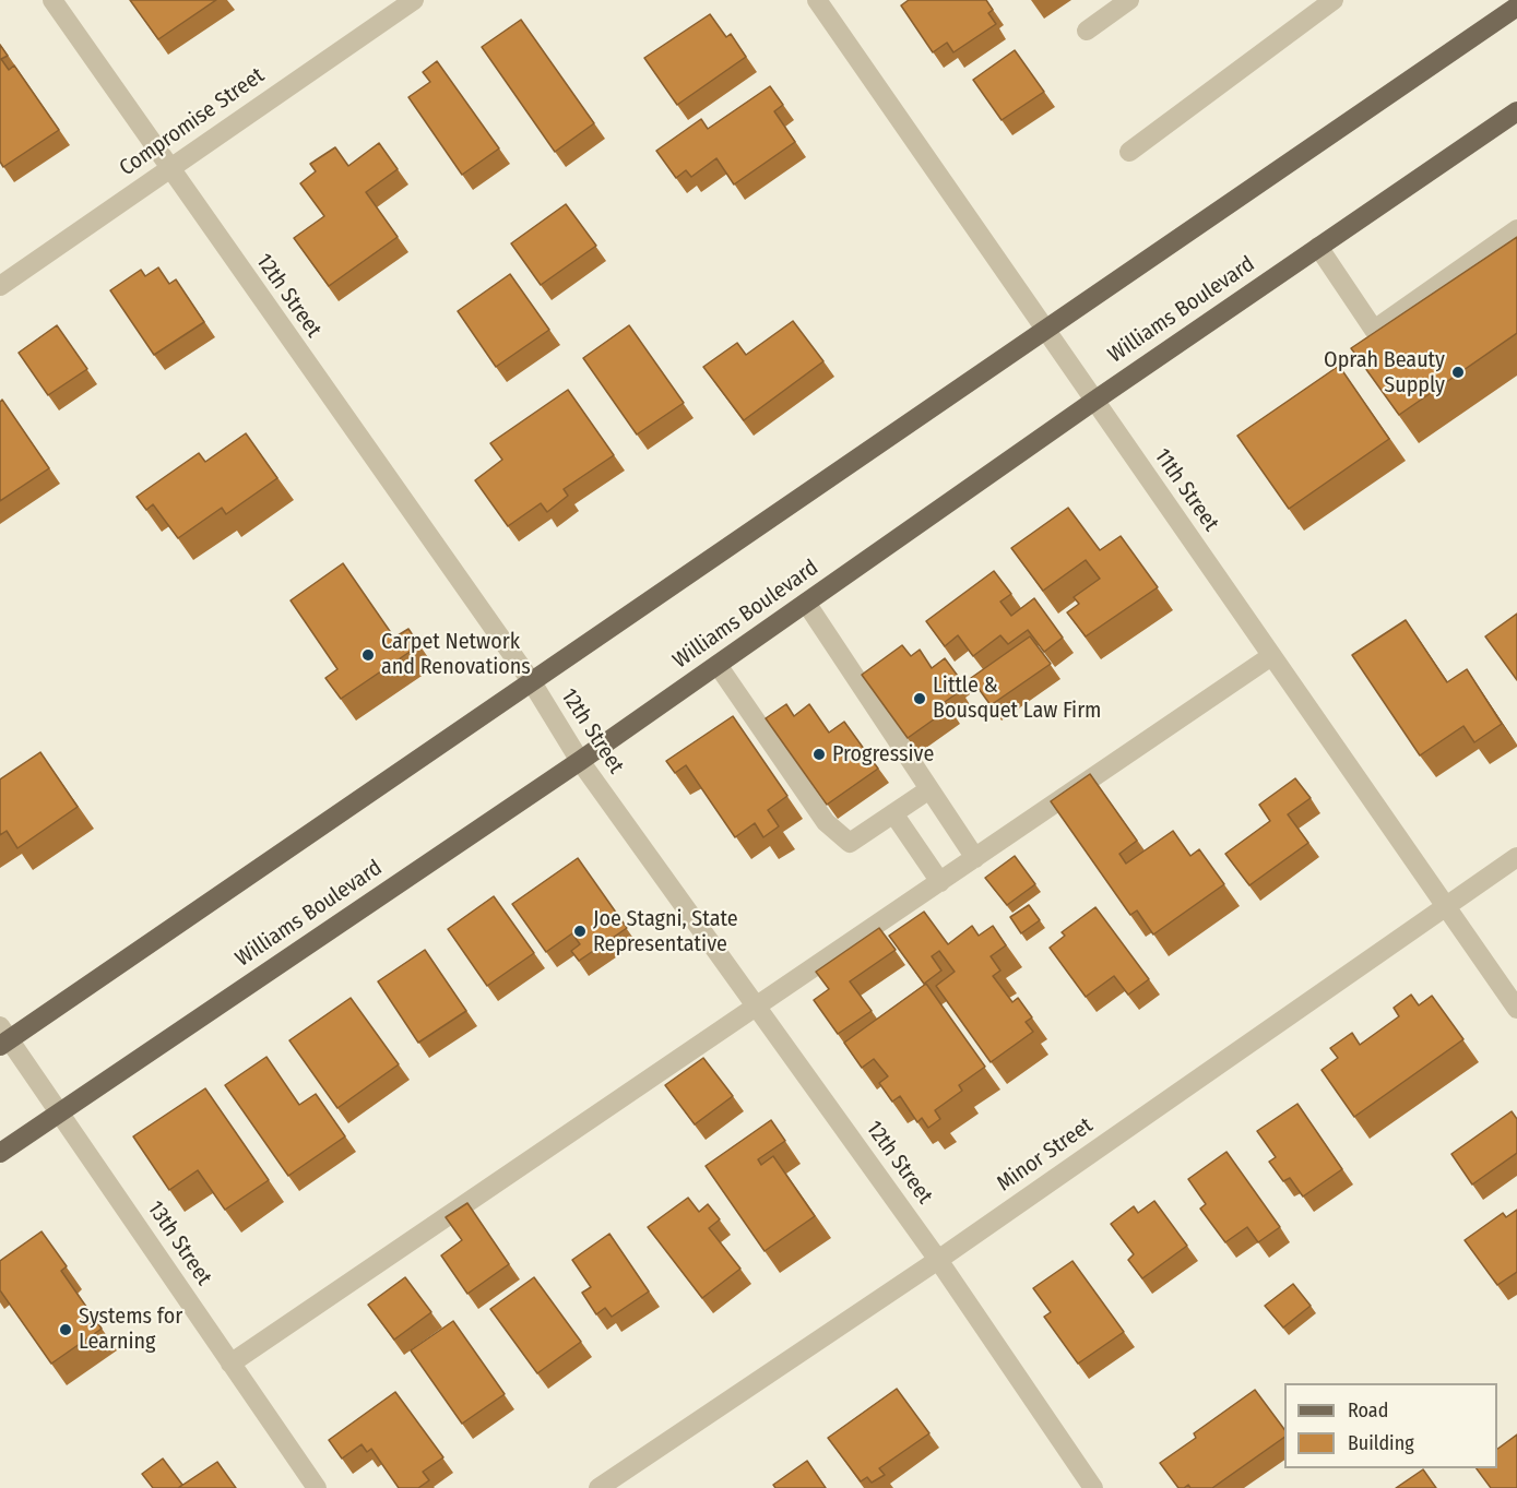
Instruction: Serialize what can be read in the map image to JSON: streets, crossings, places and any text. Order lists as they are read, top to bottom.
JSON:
{
  "streets": {
    "main road": ["Williams Boulevard"],
    "street": [
      "Compromise Street",
      "12th Street",
      "11th Street",
      "Minor Street",
      "13th Street"
    ]
  },
  "crossings": [
    ["Compromise Street", "12th Street"],
    ["12th Street", "Williams Boulevard"],
    ["12th Street", "Minor Street"],
    ["Williams Boulevard", "11th Street"],
    ["Williams Boulevard", "13th Street"],
    ["11th Street", "Minor Street"]
  ],
  "places": [
    "Oprah Beauty Supply",
    "Carpet Network and Renovations",
    "Little & Bousquet Law Firm",
    "Progressive",
    "Joe Stagni, State Representative",
    "Systems for Learning"
  ],
  "legend": ["Road", "Building"]
}
